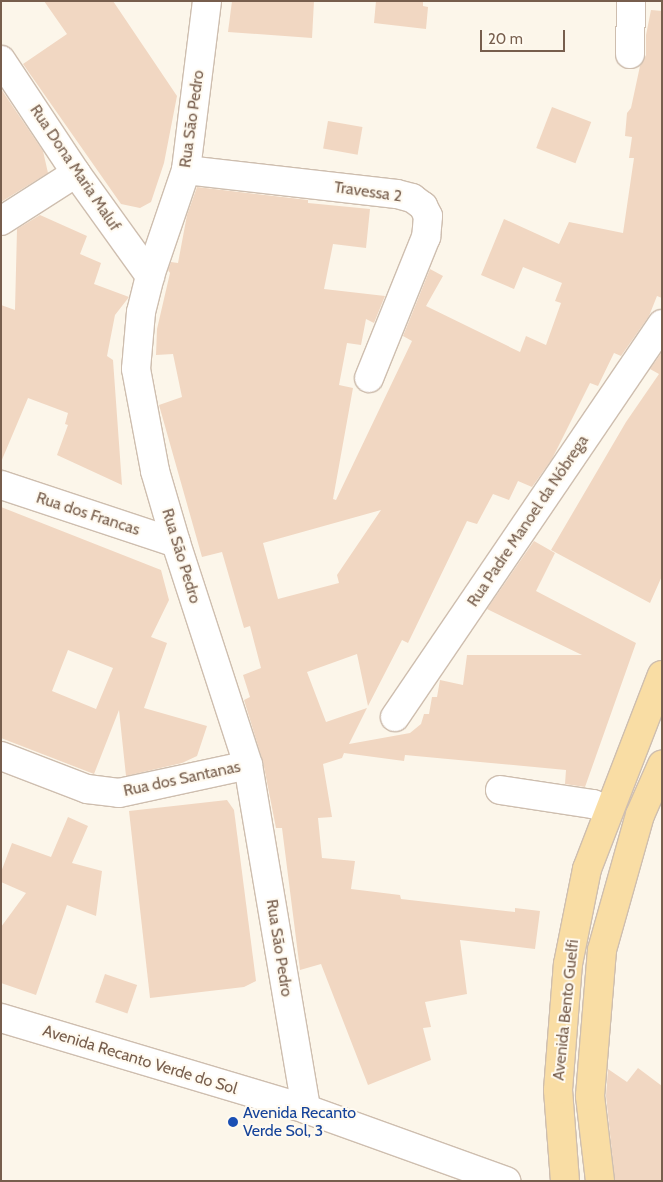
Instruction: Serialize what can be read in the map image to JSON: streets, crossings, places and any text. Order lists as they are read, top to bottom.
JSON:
{
  "streets": {
    "main road": ["Avenida Bento Guelfi"],
    "street": [
      "Rua São Pedro",
      "Rua Dona Maria Maluf",
      "Travessa 2",
      "Rua dos Francas",
      "Rua Padre Manoel da Nóbrega",
      "Rua dos Santanas",
      "Avenida Recanto Verde do Sol"
    ]
  },
  "crossings": [
    ["Rua São Pedro", "Rua Dona Maria Maluf"],
    ["Rua São Pedro", "Travessa 2"],
    ["Rua São Pedro", "Rua dos Francas"],
    ["Rua São Pedro", "Rua dos Santanas"],
    ["Rua São Pedro", "Avenida Recanto Verde do Sol"]
  ],
  "places": ["Avenida Recanto Verde Sol, 3"],
  "scale_bar": "20 m"
}
